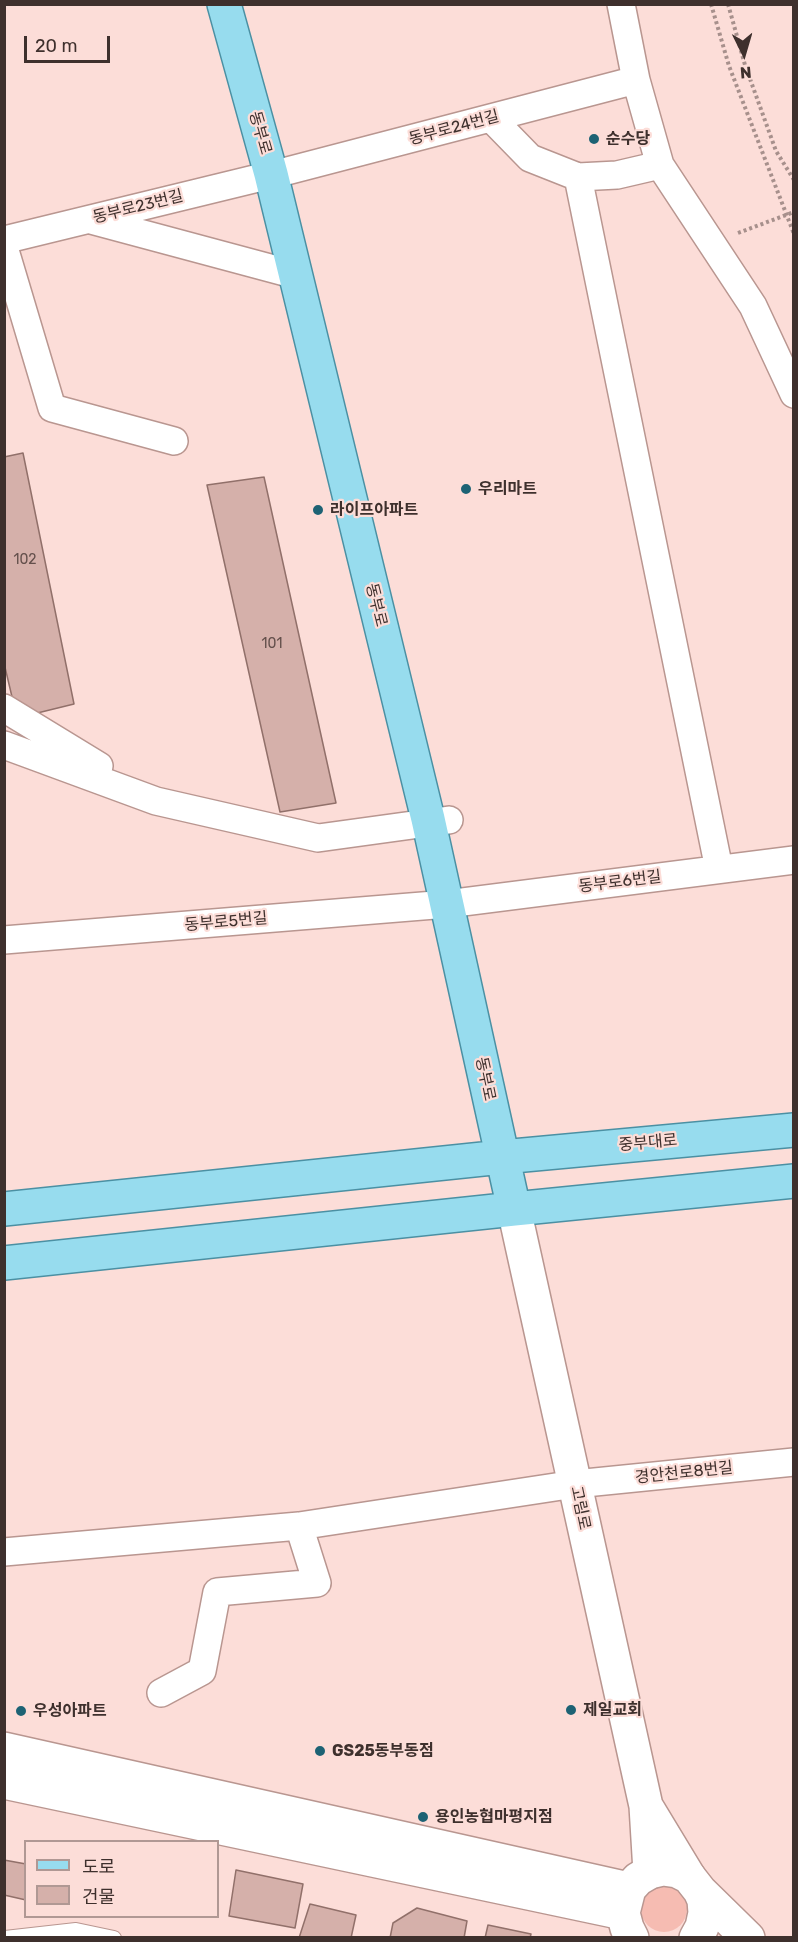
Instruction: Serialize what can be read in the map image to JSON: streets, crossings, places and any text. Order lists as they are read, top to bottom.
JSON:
{
  "streets": {
    "main road": ["동부로", "중부대로", "고림로"],
    "street": [
      "동부로24번길",
      "동부로23번길",
      "동부로6번길",
      "동부로5번길",
      "경안천로8번길"
    ]
  },
  "crossings": [
    ["동부로24번길", "동부로"],
    ["동부로24번길", "동부로23번길"],
    ["동부로", "동부로23번길"],
    ["동부로", "동부로6번길"],
    ["동부로", "동부로5번길"],
    ["동부로", "중부대로"],
    ["동부로", "고림로"],
    ["동부로6번길", "동부로5번길"],
    ["경안천로8번길", "고림로"]
  ],
  "places": [
    "순수당",
    "우리마트",
    "라이프아파트",
    "제일교회",
    "우성아파트",
    "GS25동부동점",
    "용인농협마평지점"
  ],
  "house_numbers": ["102", "101"],
  "legend": ["도로", "건물"],
  "scale_bar": "20 m",
  "north": "bottom"
}
